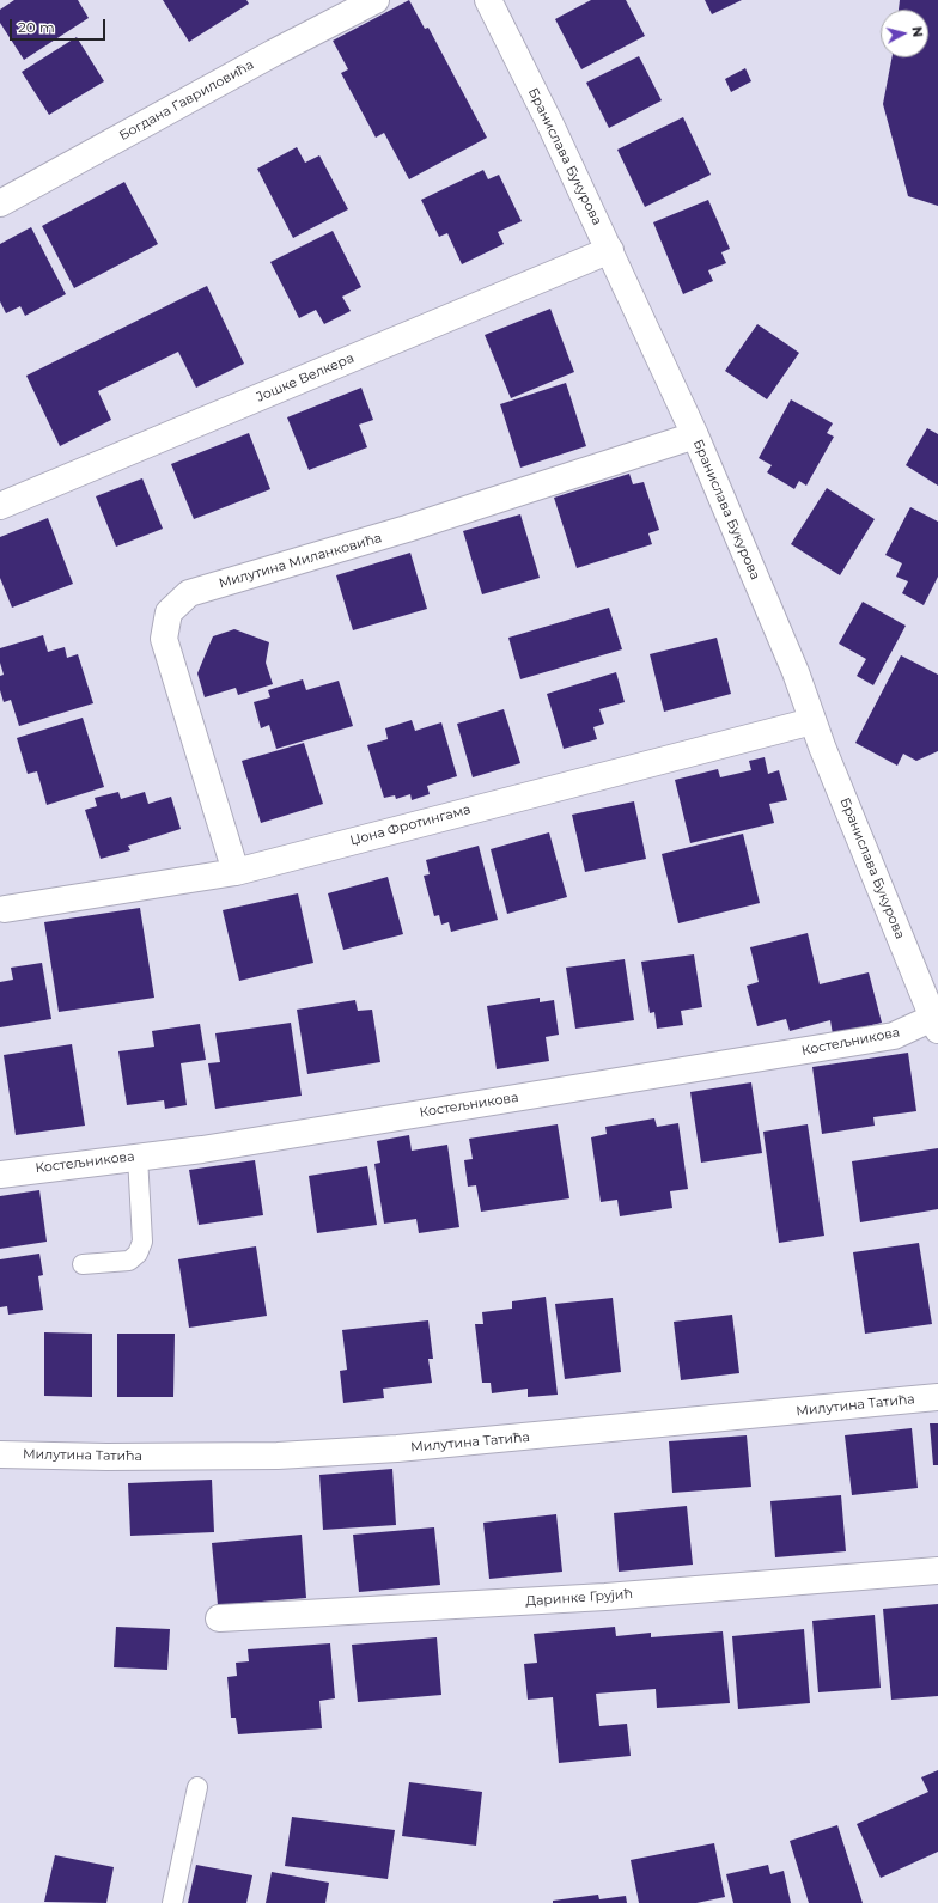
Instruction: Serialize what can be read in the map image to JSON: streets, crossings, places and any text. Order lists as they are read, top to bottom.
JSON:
{
  "streets": {
    "street": [
      "Богдана Гавриловића",
      "Бранислава Букурова",
      "Јошке Велкера",
      "Милутина Миланковића",
      "Џона Фротингама",
      "Костељникова",
      "Милутина Татића",
      "Даринке Грујић"
    ]
  },
  "crossings": [
    ["Бранислава Букурова", "Јошке Велкера"],
    ["Бранислава Букурова", "Милутина Миланковића"],
    ["Бранислава Букурова", "Џона Фротингама"],
    ["Бранислава Букурова", "Костељникова"],
    ["Милутина Миланковића", "Џона Фротингама"]
  ],
  "scale_bar": "20 m",
  "north": "right"
}
